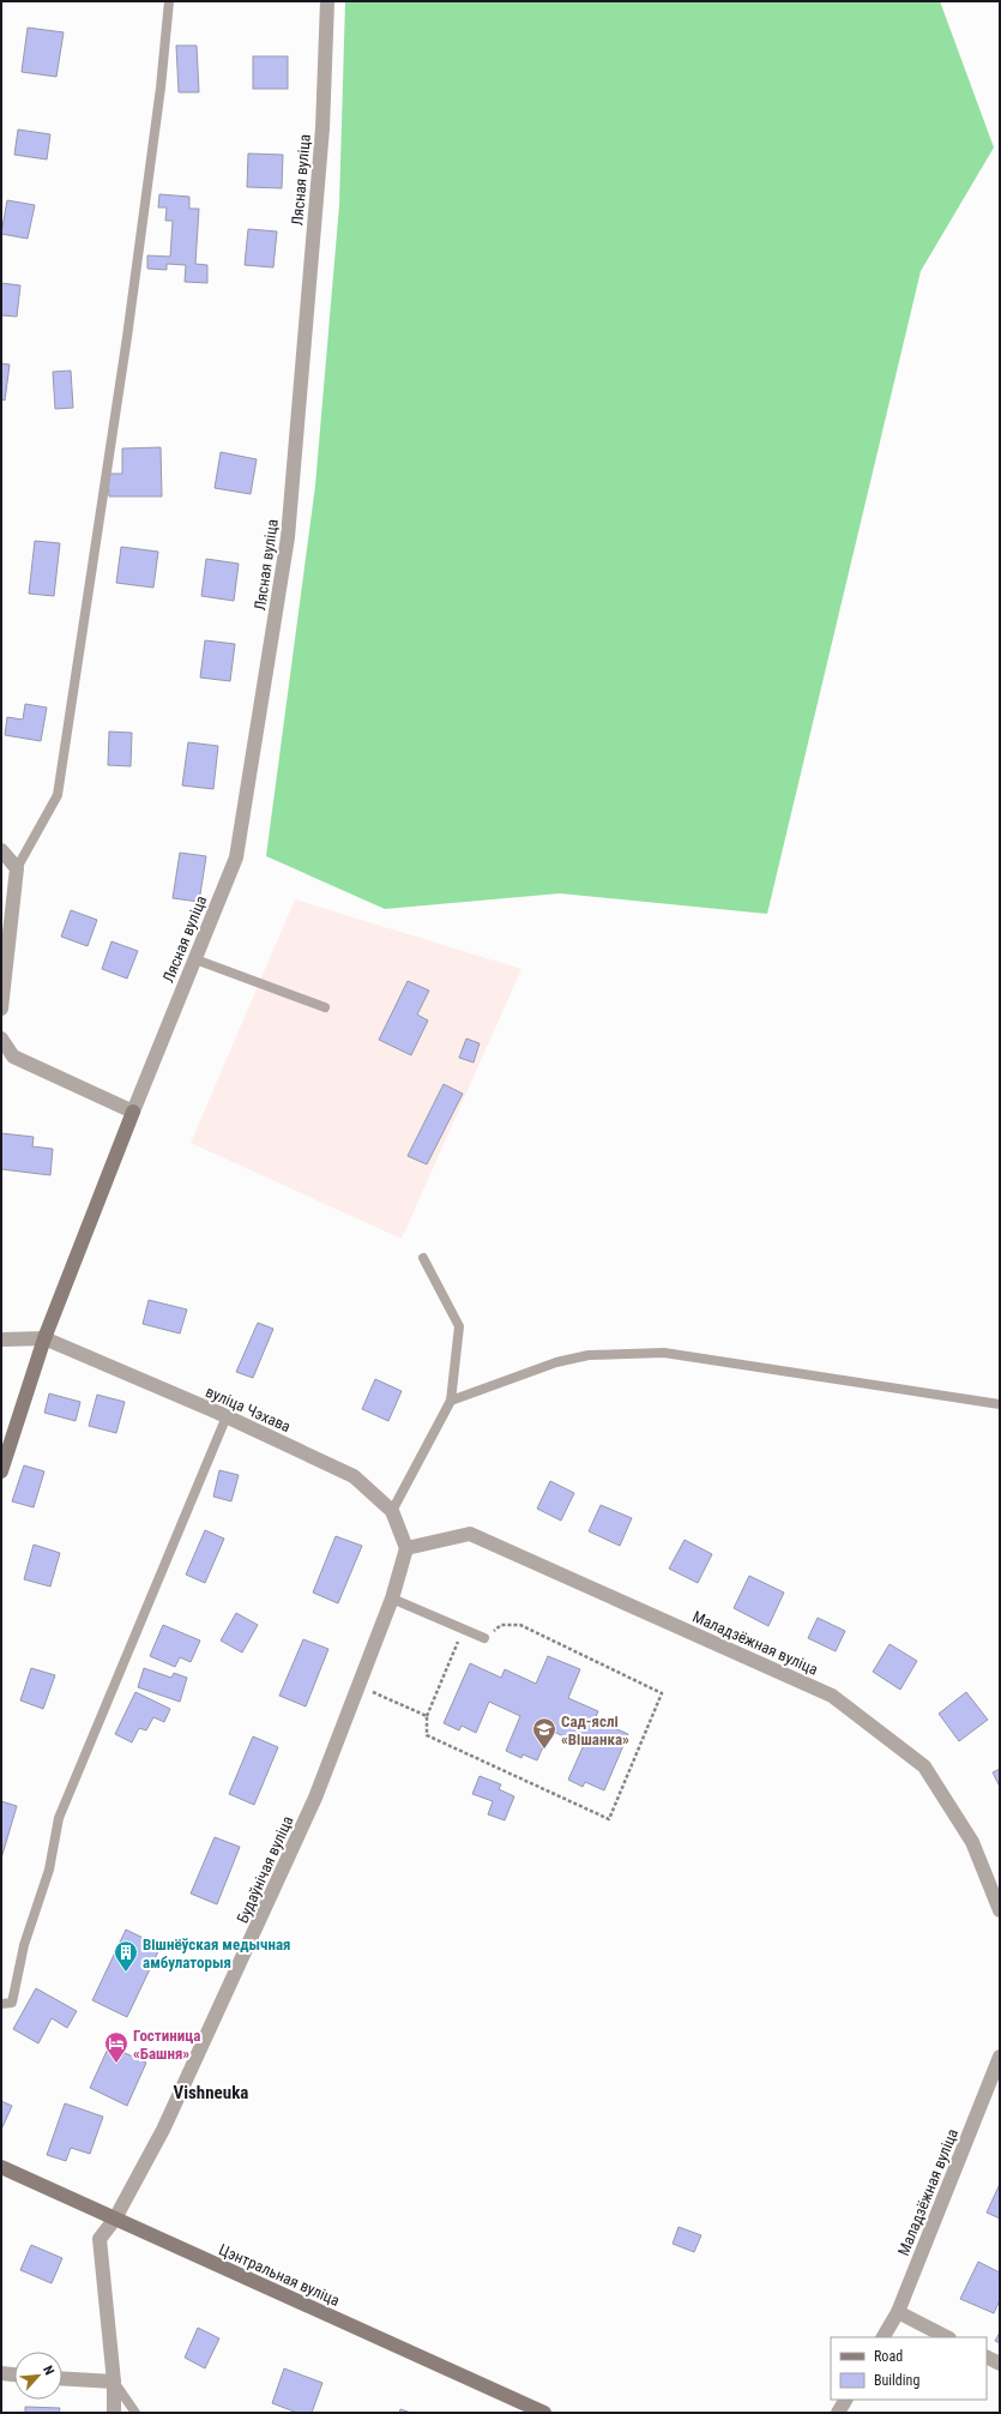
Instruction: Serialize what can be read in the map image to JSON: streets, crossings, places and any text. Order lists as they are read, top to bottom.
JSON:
{
  "streets": {
    "street": [
      "Лясная вуліца",
      "вуліца Чэхава",
      "Маладзёжная вуліца",
      "Будаўнічая вуліца",
      "Цэнтральная вуліца"
    ]
  },
  "crossings": [
    ["вуліца Чэхава", "Маладзёжная вуліца"],
    ["вуліца Чэхава", "Будаўнічая вуліца"],
    ["Маладзёжная вуліца", "Будаўнічая вуліца"],
    ["Будаўнічая вуліца", "Цэнтральная вуліца"]
  ],
  "districts": ["Vishneuka"],
  "places": {
    "school or university": ["Сад-яслі «Вішанка»"],
    "building": ["Вішнёўская медычная амбулаторыя"],
    "hotel": ["Гостиница «Башня»"]
  },
  "legend": ["Road", "Building"],
  "north": "top right"
}
